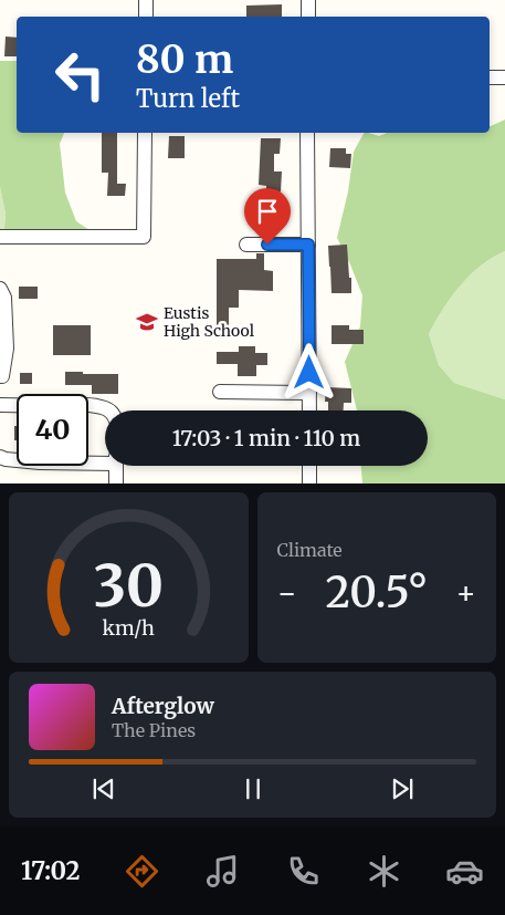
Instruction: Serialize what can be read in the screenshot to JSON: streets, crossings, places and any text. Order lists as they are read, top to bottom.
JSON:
{
  "places": {
    "school or university": ["Eustis High School"]
  },
  "page": {
    "turn": ["80 m", "Turn left"],
    "limit": "40",
    "trip": "17:03 · 1 min · 110 m",
    "tile": "Climate",
    "heat": ["−", "20.5°", "+"],
    "song": ["Afterglow", "The Pines"],
    "tabs": "17:02",
    "gauge": ["30", "km/h"]
  }
}
